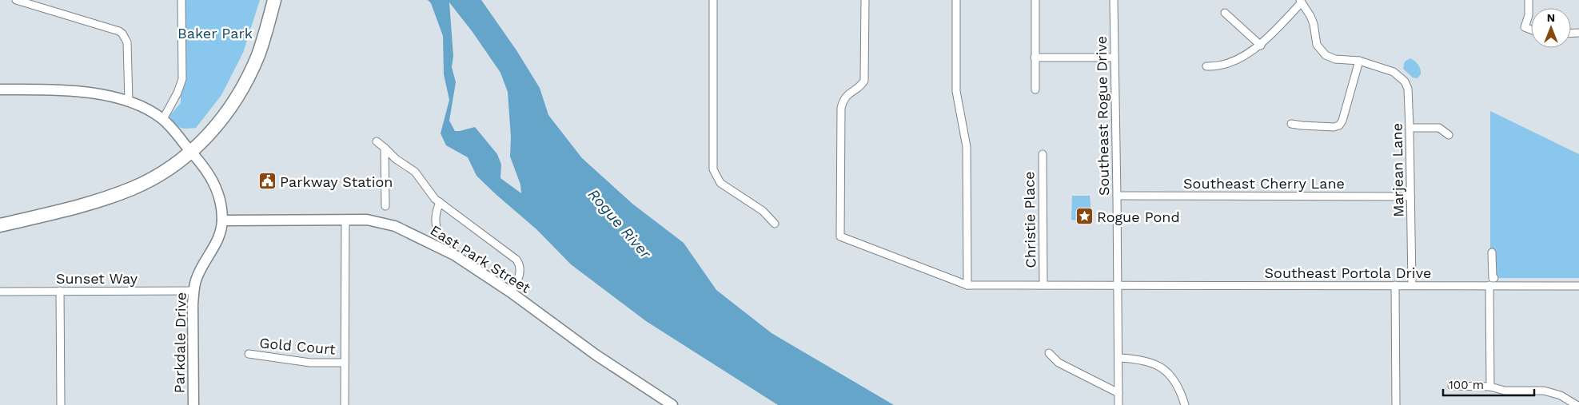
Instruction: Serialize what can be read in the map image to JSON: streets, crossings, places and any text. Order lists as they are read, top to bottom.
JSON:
{
  "streets": {
    "street": [
      "Southeast Rogue Drive",
      "Marjean Lane",
      "Southeast Cherry Lane",
      "Christie Place",
      "East Park Street",
      "Southeast Portola Drive",
      "Sunset Way",
      "Parkdale Drive",
      "Gold Court"
    ]
  },
  "crossings": [
    ["Southeast Rogue Drive", "Southeast Cherry Lane"],
    ["Southeast Rogue Drive", "Southeast Portola Drive"],
    ["Marjean Lane", "Southeast Cherry Lane"],
    ["Marjean Lane", "Southeast Portola Drive"],
    ["Christie Place", "Southeast Portola Drive"],
    ["East Park Street", "Parkdale Drive"],
    ["Sunset Way", "Parkdale Drive"]
  ],
  "water": ["Rogue River"],
  "parks": ["Baker Park"],
  "places": {
    "public building": ["Parkway Station"],
    "place": ["Rogue Pond"]
  },
  "scale_bar": "100 m",
  "north": "top"
}
